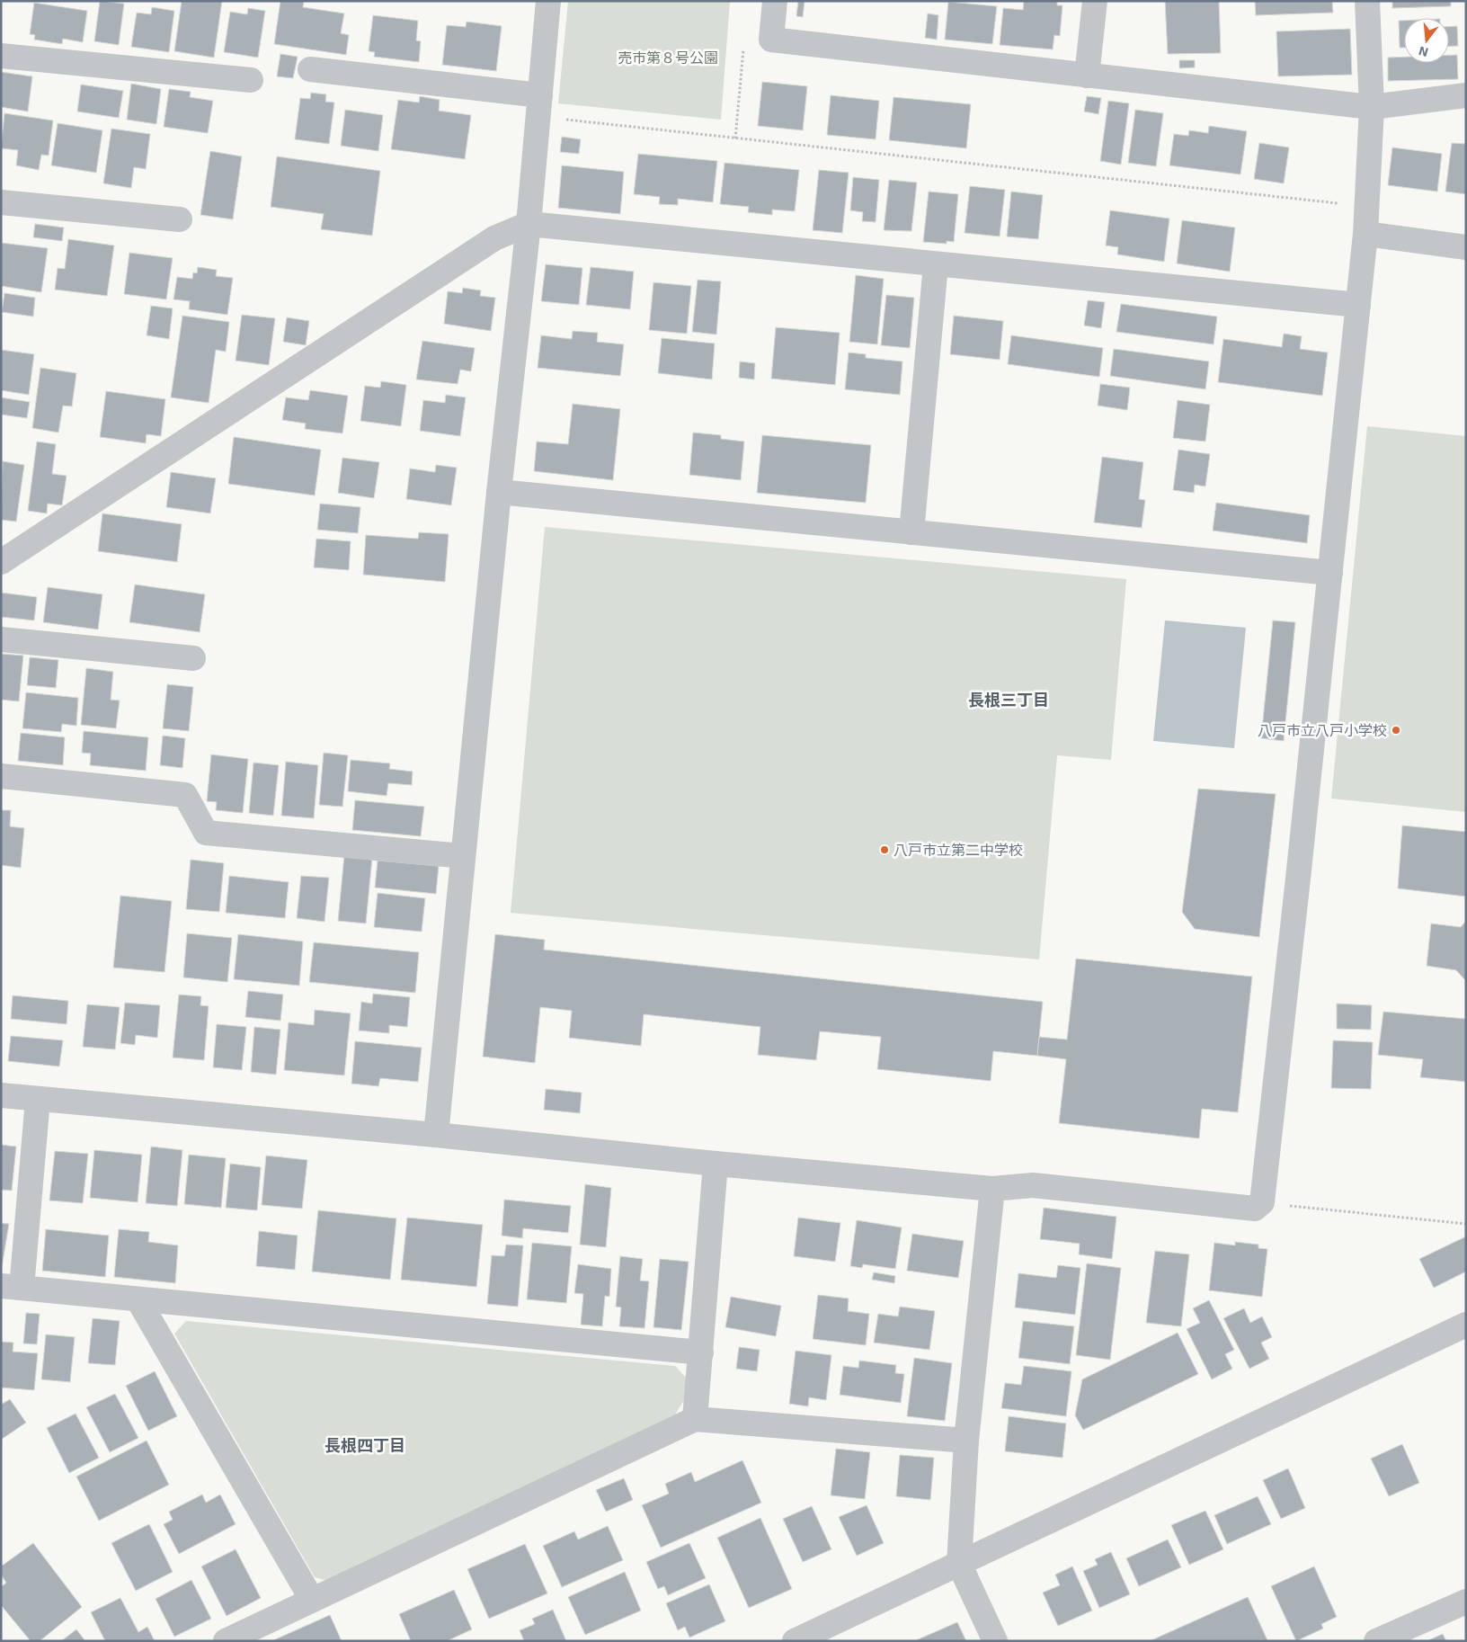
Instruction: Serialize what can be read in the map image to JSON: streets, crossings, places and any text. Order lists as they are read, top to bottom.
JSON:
{
  "districts": ["長根三丁目", "長根四丁目"],
  "parks": ["売市第８号公園"],
  "places": ["八戸市立八戸小学校", "八戸市立第二中学校"],
  "north": "bottom"
}
